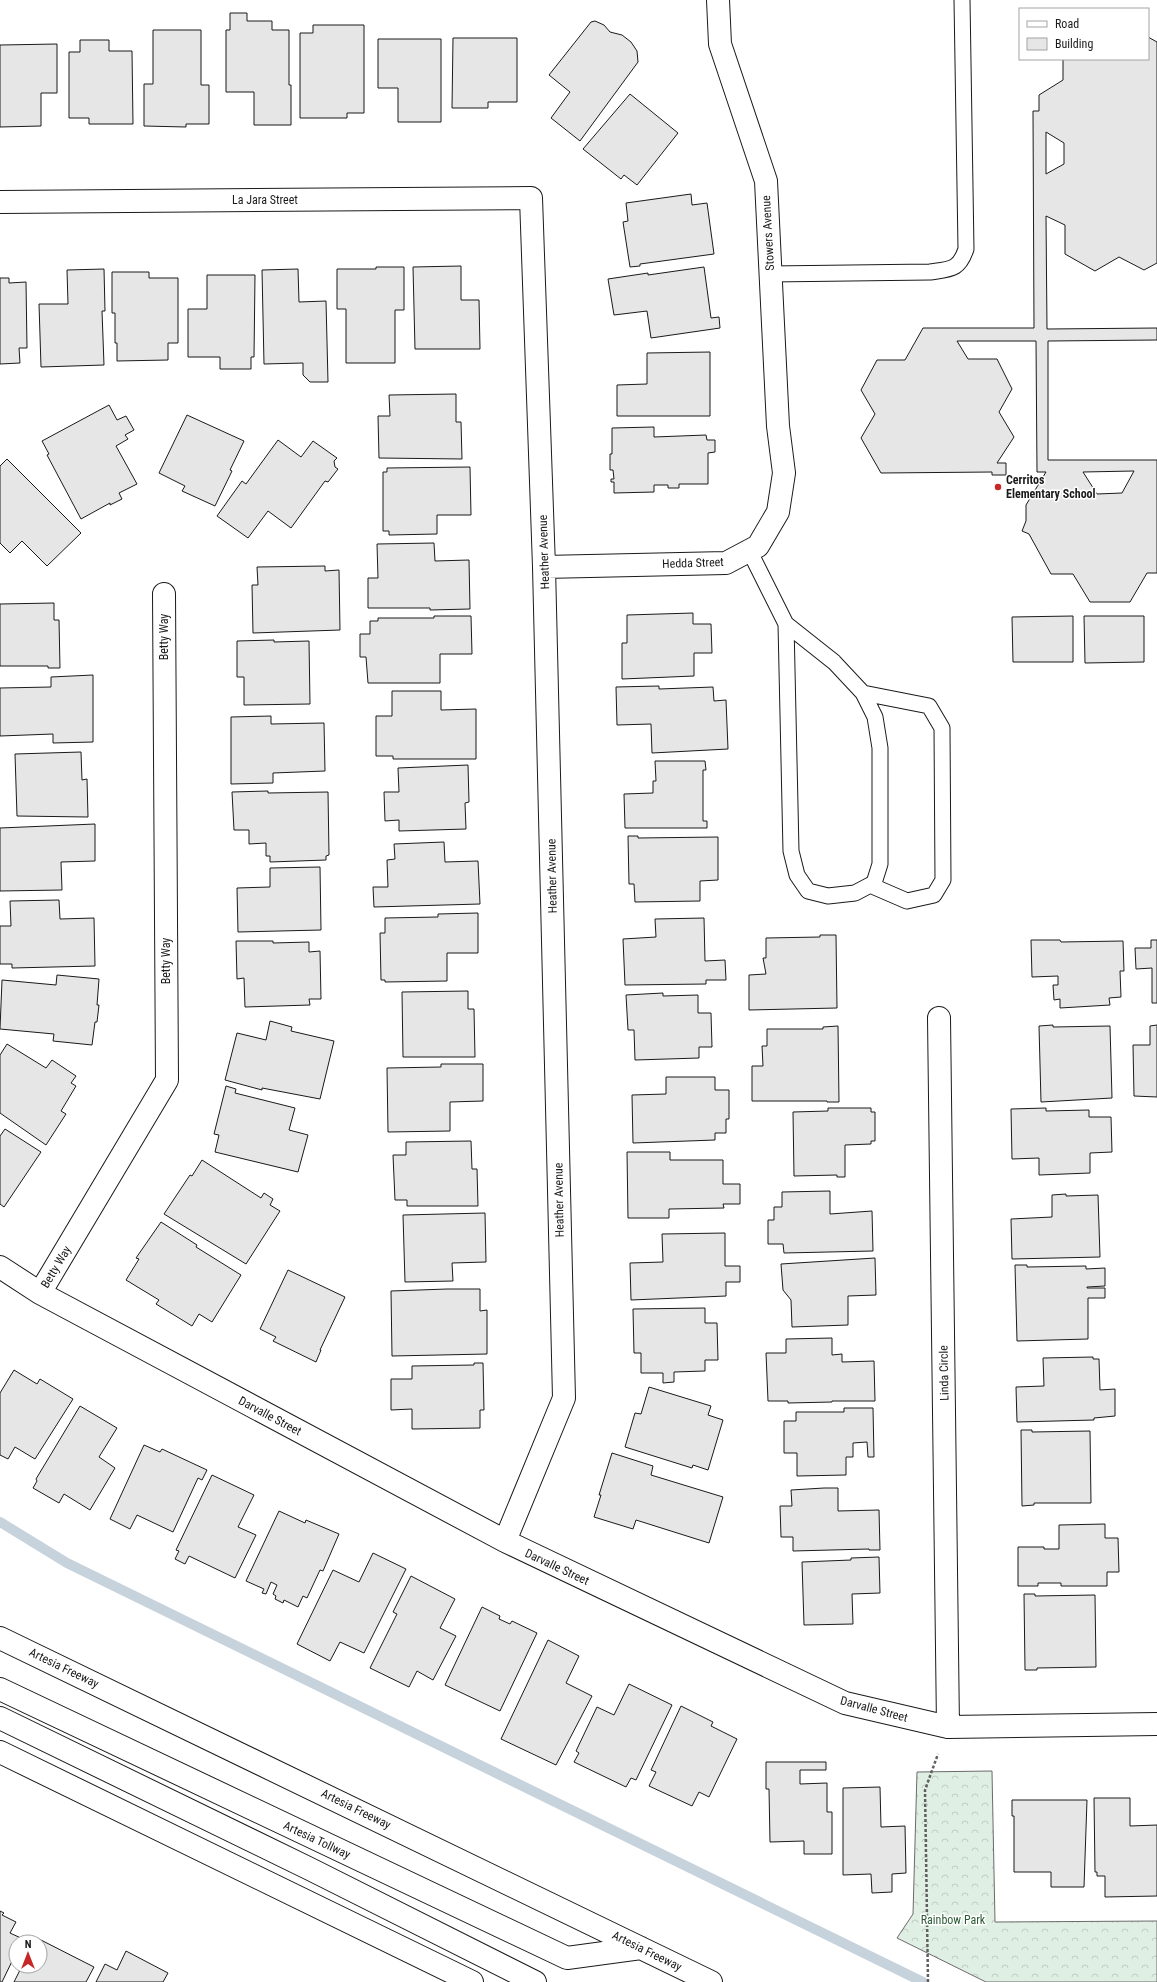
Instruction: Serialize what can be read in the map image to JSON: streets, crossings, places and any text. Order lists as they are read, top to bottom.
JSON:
{
  "streets": {
    "main road": [
      "La Jara Street",
      "Stowers Avenue",
      "Heather Avenue",
      "Hedda Street",
      "Betty Way",
      "Linda Circle",
      "Darvalle Street",
      "Artesia Freeway",
      "Artesia Tollway"
    ]
  },
  "crossings": [
    ["La Jara Street", "Heather Avenue"],
    ["Stowers Avenue", "Hedda Street"],
    ["Heather Avenue", "Hedda Street"],
    ["Heather Avenue", "Darvalle Street"],
    ["Betty Way", "Darvalle Street"],
    ["Linda Circle", "Darvalle Street"],
    ["Artesia Freeway", "Artesia Tollway"]
  ],
  "parks": ["Rainbow Park"],
  "places": ["Cerritos Elementary School"],
  "legend": ["Road", "Building"],
  "north": "top"
}
